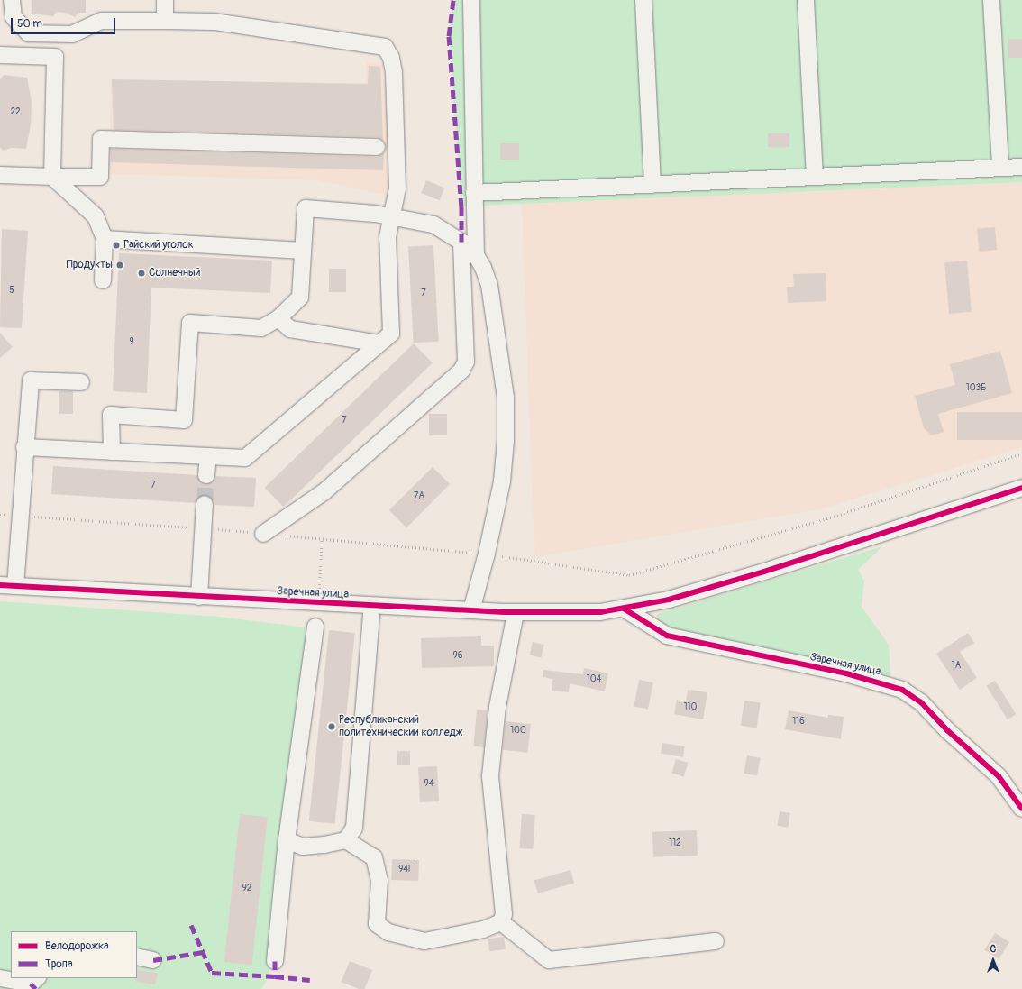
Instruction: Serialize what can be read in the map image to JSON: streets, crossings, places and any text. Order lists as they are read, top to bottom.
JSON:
{
  "streets": {
    "street": ["Заречная улица"]
  },
  "places": [
    "Райский уголок",
    "Продукты",
    "Солнечный",
    "Республиканский политехнический колледж"
  ],
  "house_numbers": [
    "22",
    "5",
    "7",
    "9",
    "103Б",
    "7",
    "7",
    "7А",
    "96",
    "1А",
    "104",
    "110",
    "116",
    "100",
    "94",
    "112",
    "94Г",
    "92"
  ],
  "legend": ["Велодорожка", "Тропа"],
  "scale_bar": "50 m",
  "north": "top"
}
